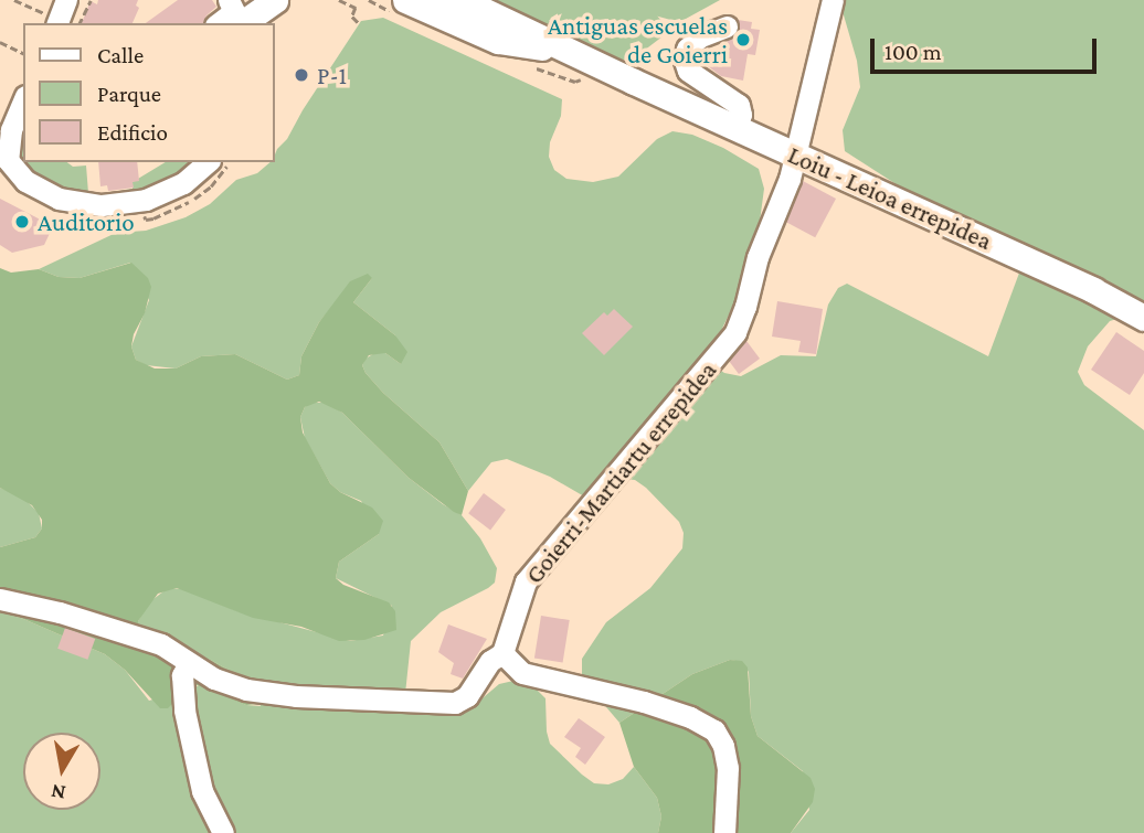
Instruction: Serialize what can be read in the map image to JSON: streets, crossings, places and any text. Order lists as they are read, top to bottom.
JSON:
{
  "streets": {
    "main road": ["Loiu - Leioa errepidea"],
    "street": ["Goierri-Martiartu errepidea"]
  },
  "crossings": [
    ["Loiu - Leioa errepidea", "Goierri-Martiartu errepidea"]
  ],
  "places": ["Antiguas escuelas de Goierri", "P-1", "Auditorio"],
  "legend": ["Calle", "Parque", "Edificio"],
  "scale_bar": "100 m",
  "north": "bottom"
}
